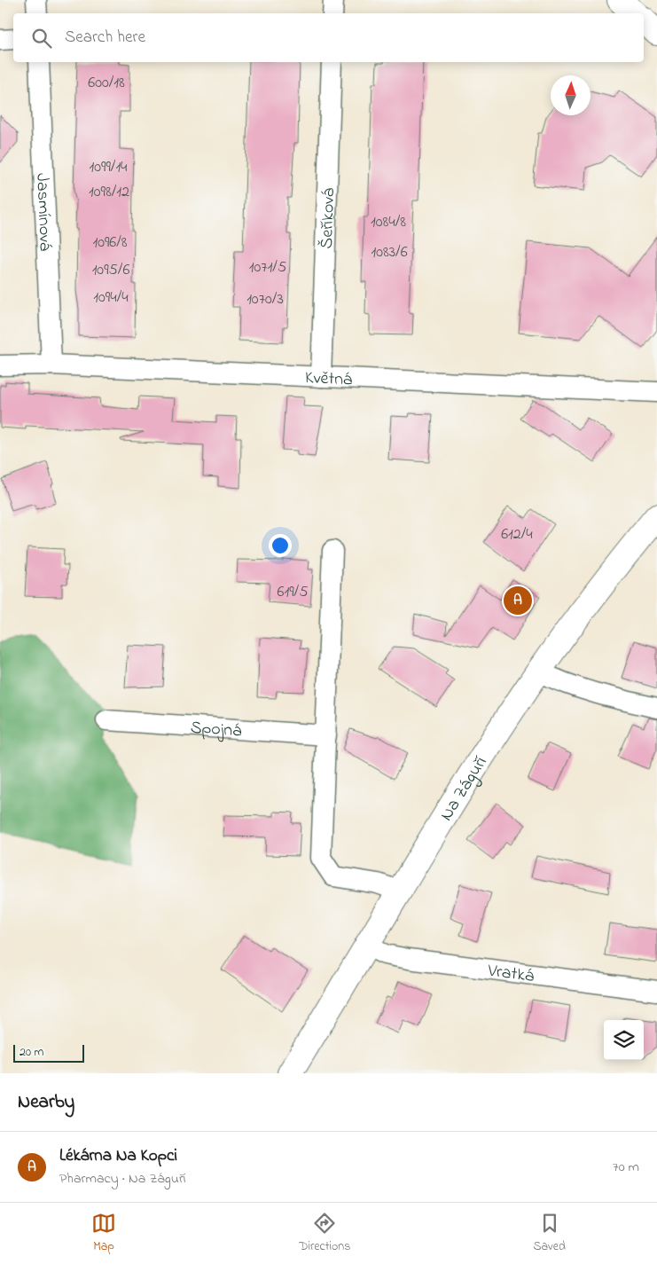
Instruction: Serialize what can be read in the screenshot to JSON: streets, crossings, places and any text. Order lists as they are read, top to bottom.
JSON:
{
  "streets": {
    "street": [
      "Jasmínová",
      "Šeříková",
      "Květná",
      "Spojná",
      "Na Záguří",
      "Vratká"
    ]
  },
  "crossings": [
    ["Jasmínová", "Květná"],
    ["Šeříková", "Květná"],
    ["Na Záguří", "Vratká"]
  ],
  "house_numbers": [
    "600/18",
    "1099/14",
    "1098/12",
    "1084/8",
    "1096/8",
    "1083/6",
    "1071/5",
    "1095/6",
    "1094/4",
    "1070/3",
    "612/4",
    "619/5"
  ],
  "scale_bar": "20 m",
  "north": "top",
  "page": {
    "search": "Search here",
    "pins": "A",
    "scale": "20 m",
    "heading": "Nearby",
    "list": [
      {
        "mark": "A",
        "name": "Lékárna Na Kopci",
        "note": "Pharmacy · Na Záguří",
        "value": "70 m"
      }
    ],
    "nav": ["Map", "Directions", "Saved"]
  }
}
